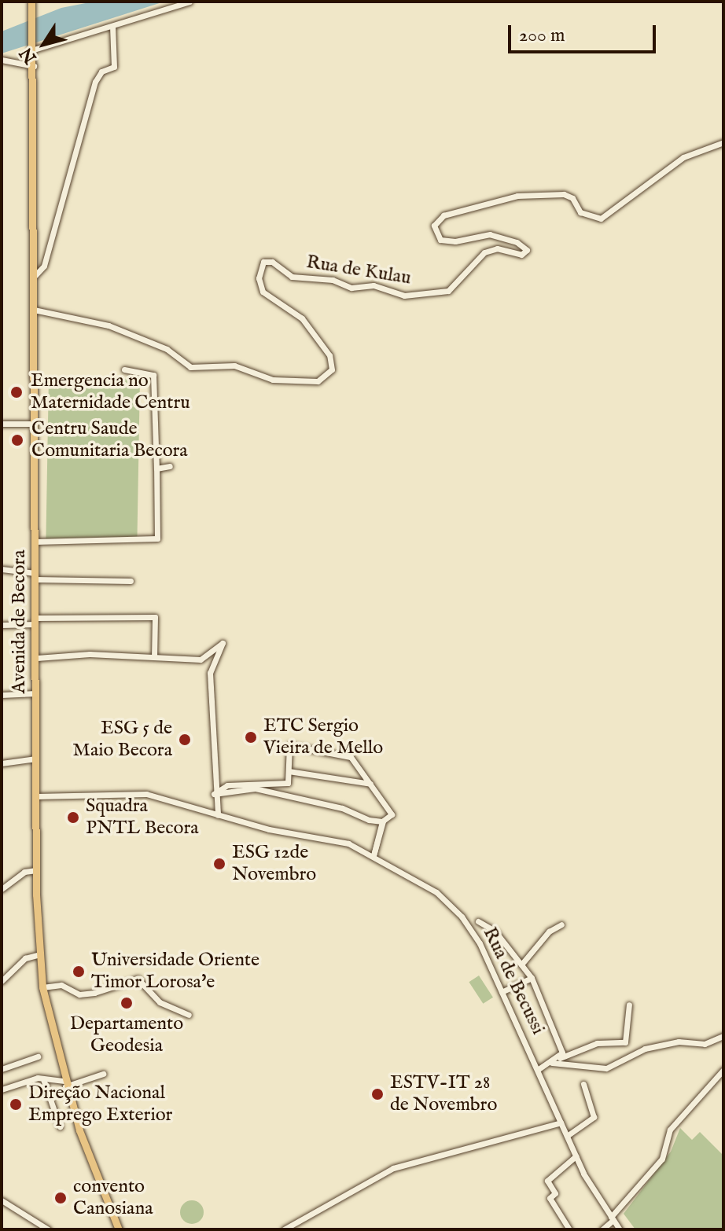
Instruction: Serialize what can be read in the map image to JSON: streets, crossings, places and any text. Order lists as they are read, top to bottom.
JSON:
{
  "streets": {
    "main road": ["Avenida de Becora"],
    "street": ["Rua de Kulau", "Rua de Becussi"]
  },
  "crossings": [
    ["Rua de Kulau", "Avenida de Becora"],
    ["Avenida de Becora", "Rua de Becussi"]
  ],
  "places": [
    "Emergencia no Maternidade Centru",
    "Centru Saude Comunitaria Becora",
    "ETC Sergio Vieira de Mello",
    "ESG 5 de Maio Becora",
    "Squadra PNTL Becora",
    "ESG 12de Novembro",
    "Universidade Oriente Timor Lorosa'e",
    "Departamento Geodesia",
    "ESTV-IT 28 de Novembro",
    "Direção Nacional Emprego Exterior",
    "convento Canosiana"
  ],
  "scale_bar": "200 m",
  "north": "bottom left"
}
